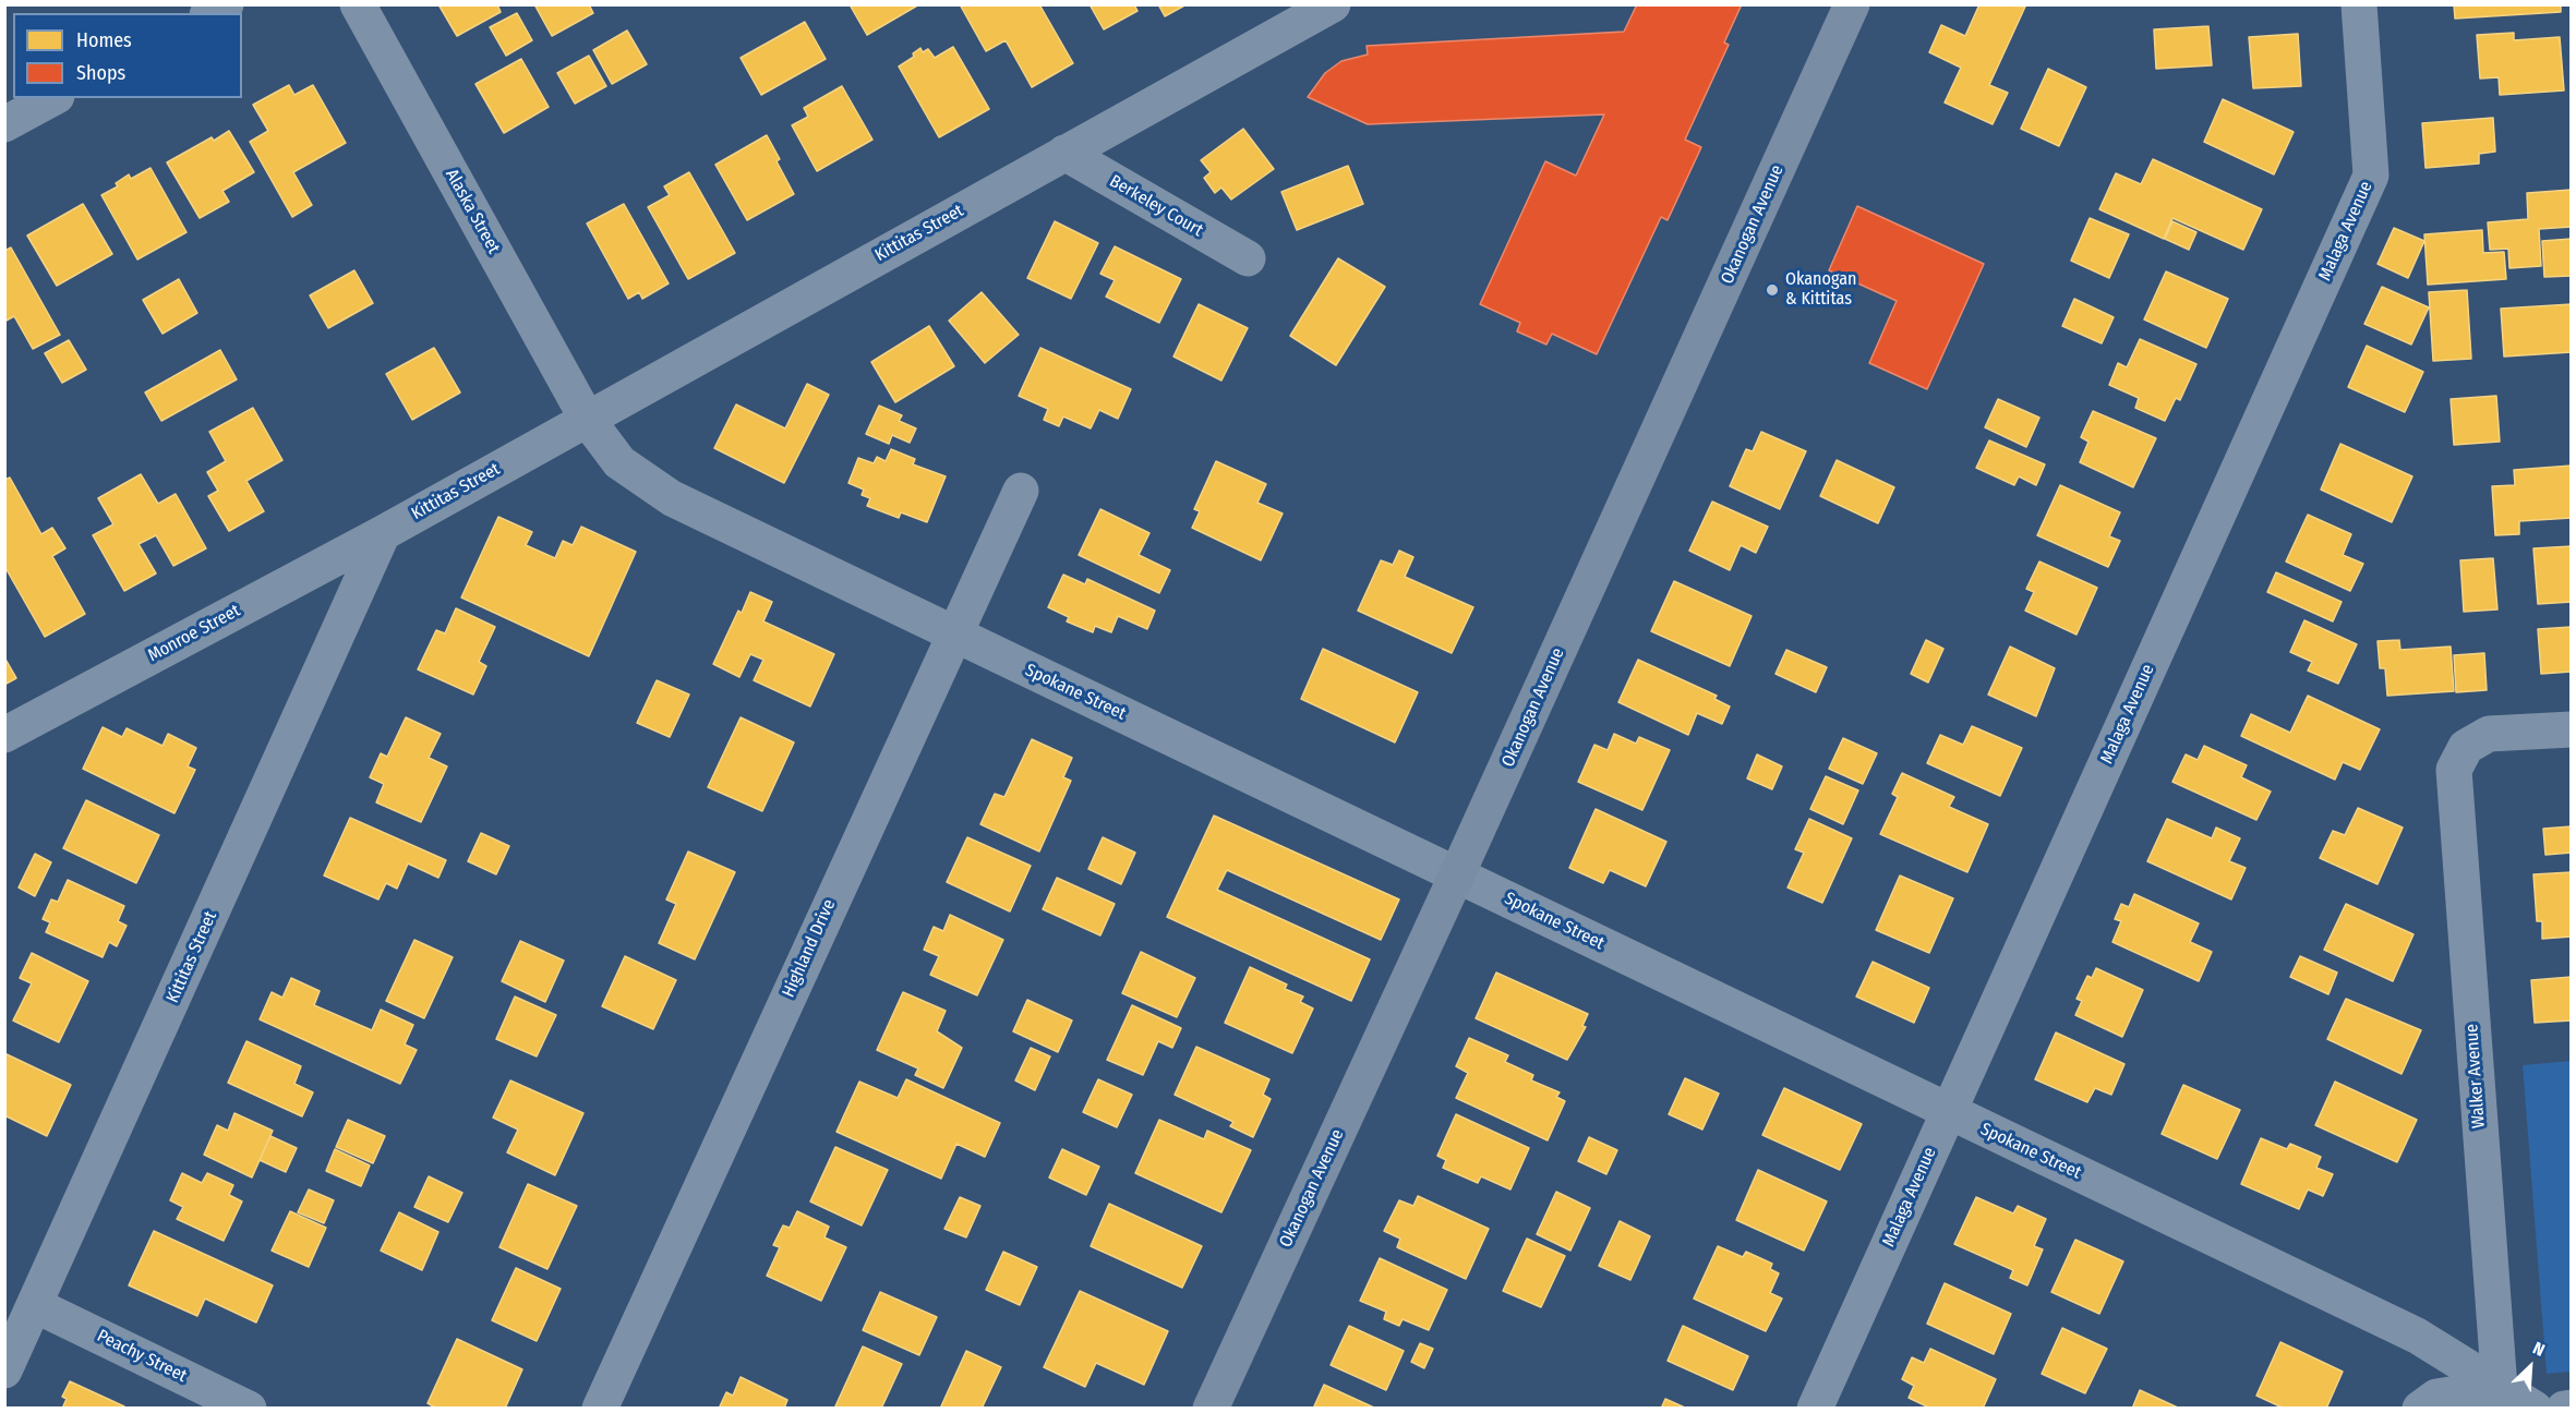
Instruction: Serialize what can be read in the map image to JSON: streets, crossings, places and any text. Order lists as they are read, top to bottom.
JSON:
{
  "streets": {
    "street": [
      "Berkeley Court",
      "Alaska Street",
      "Okanogan Avenue",
      "Malaga Avenue",
      "Kittitas Street",
      "Monroe Street",
      "Spokane Street",
      "Highland Drive",
      "Walker Avenue",
      "Peachy Street"
    ]
  },
  "crossings": [
    ["Berkeley Court", "Kittitas Street"],
    ["Alaska Street", "Kittitas Street"],
    ["Alaska Street", "Spokane Street"],
    ["Okanogan Avenue", "Spokane Street"],
    ["Malaga Avenue", "Spokane Street"],
    ["Kittitas Street", "Monroe Street"],
    ["Kittitas Street", "Spokane Street"],
    ["Kittitas Street", "Peachy Street"],
    ["Spokane Street", "Highland Drive"],
    ["Spokane Street", "Walker Avenue"]
  ],
  "places": ["Okanogan & Kittitas"],
  "legend": ["Homes", "Shops"],
  "north": "top right"
}
